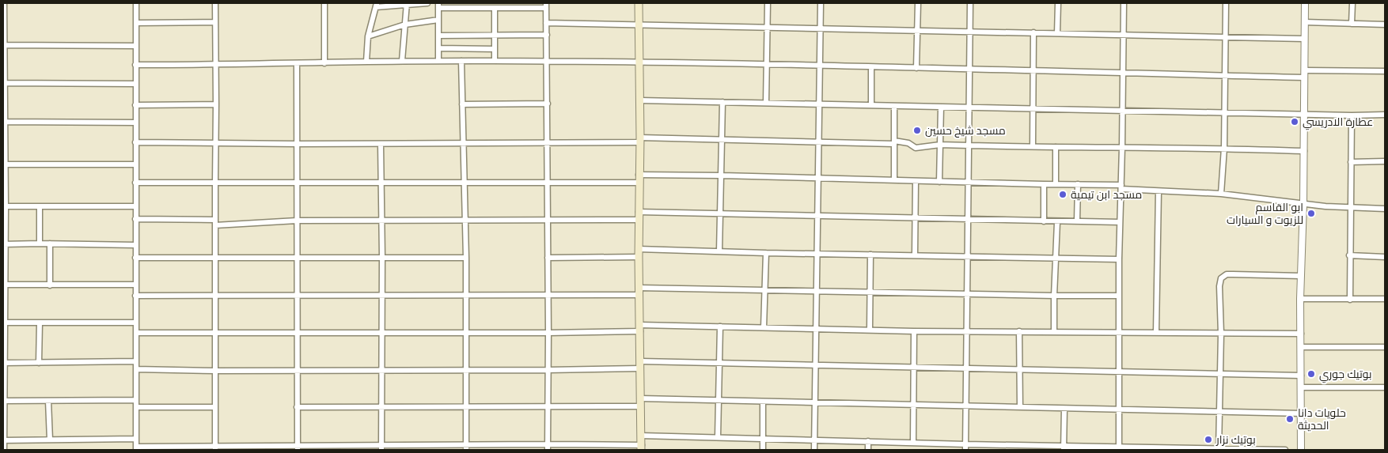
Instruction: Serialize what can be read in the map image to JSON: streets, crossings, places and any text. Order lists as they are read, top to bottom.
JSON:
{
  "places": [
    "عطارة الادريسي",
    "مسجد شيخ حسين",
    "مسجد ابن تيمية",
    "ابو القاسم للزيوت و السيارات",
    "بوتيك جوري",
    "حلويات دانا الحديثة",
    "بوتيك نزار"
  ]
}
